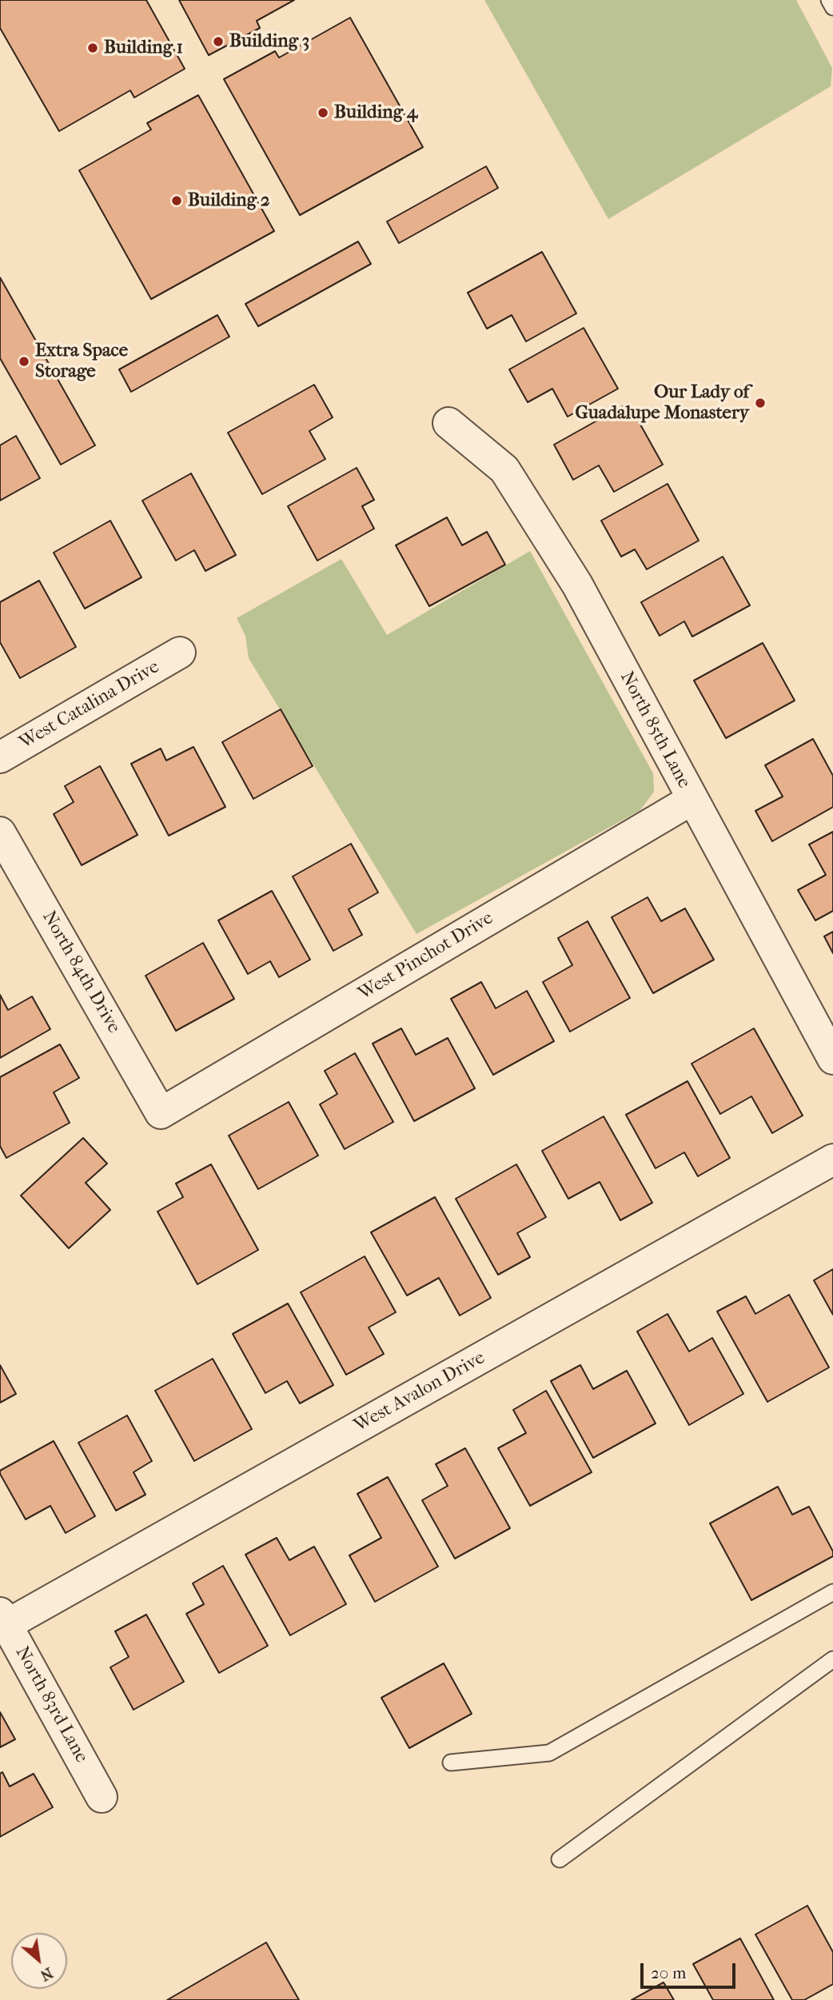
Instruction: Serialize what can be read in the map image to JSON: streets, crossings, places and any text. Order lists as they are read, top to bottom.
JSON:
{
  "streets": {
    "street": [
      "West Catalina Drive",
      "North 85th Lane",
      "West Pinchot Drive",
      "North 84th Drive",
      "West Avalon Drive",
      "North 83rd Lane"
    ]
  },
  "crossings": [
    ["North 85th Lane", "West Pinchot Drive"],
    ["West Pinchot Drive", "North 84th Drive"],
    ["West Avalon Drive", "North 83rd Lane"]
  ],
  "places": [
    "Building 3",
    "Building 1",
    "Building 4",
    "Building 2",
    "Extra Space Storage",
    "Our Lady of Guadalupe Monastery"
  ],
  "scale_bar": "20 m",
  "north": "bottom right"
}
